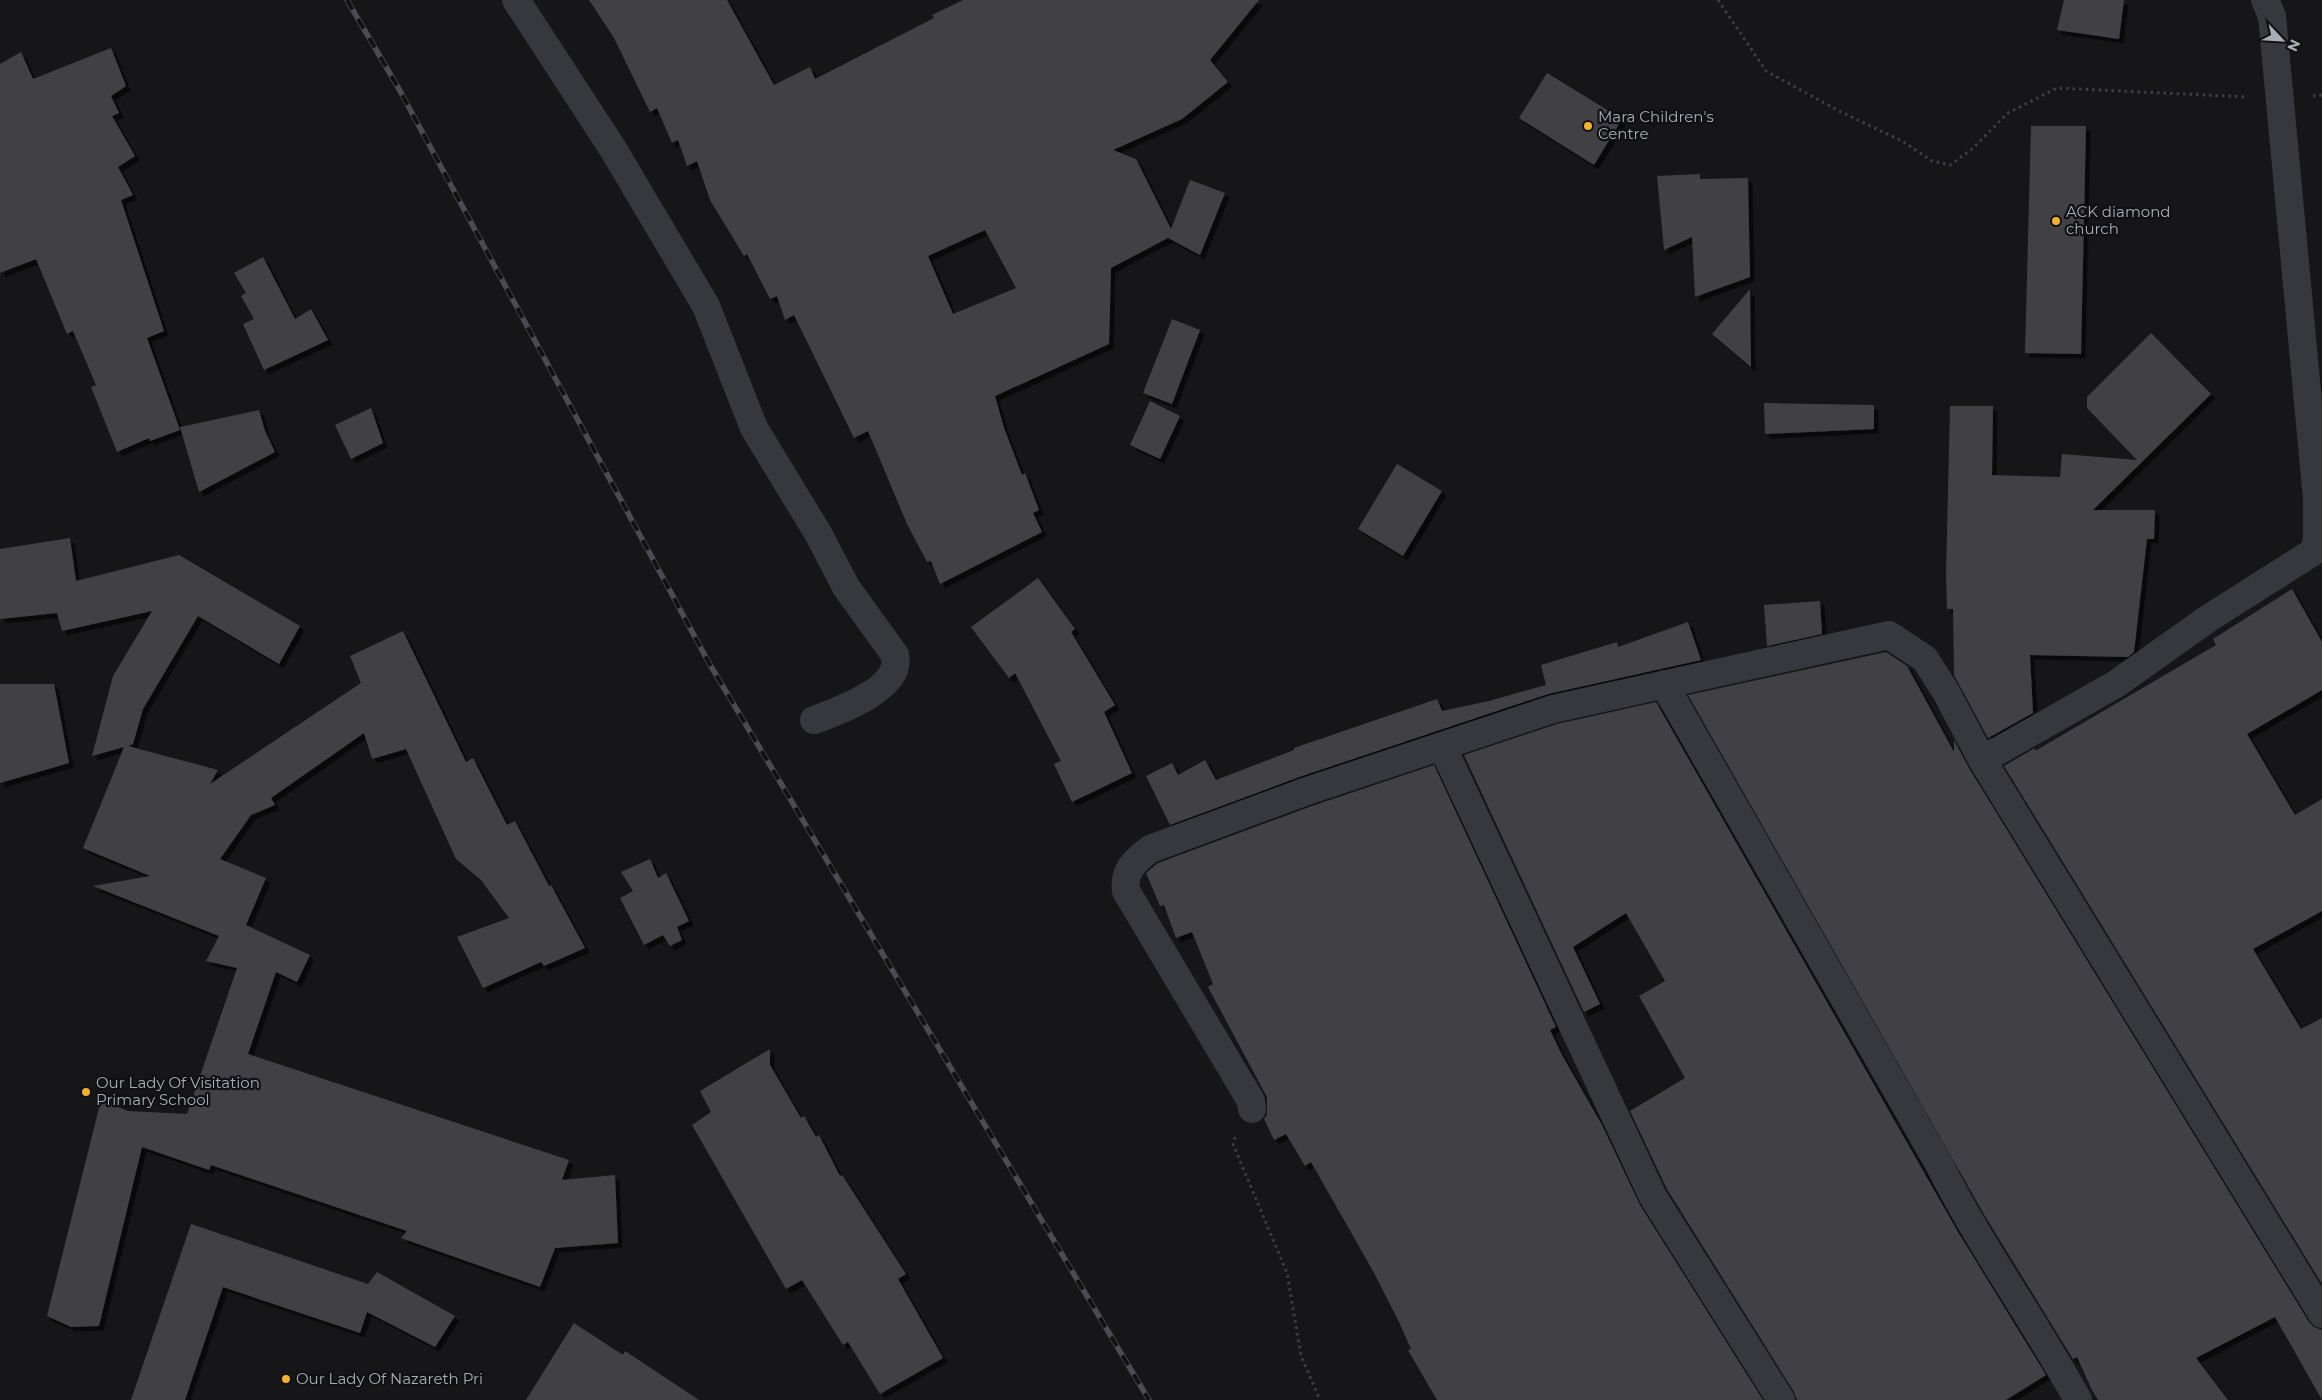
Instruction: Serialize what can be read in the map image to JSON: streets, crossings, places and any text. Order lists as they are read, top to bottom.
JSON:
{
  "places": [
    "Mara Children's Centre",
    "ACK diamond church",
    "Our Lady Of Visitation Primary School",
    "Our Lady Of Nazareth Pri"
  ],
  "north": "bottom right"
}
